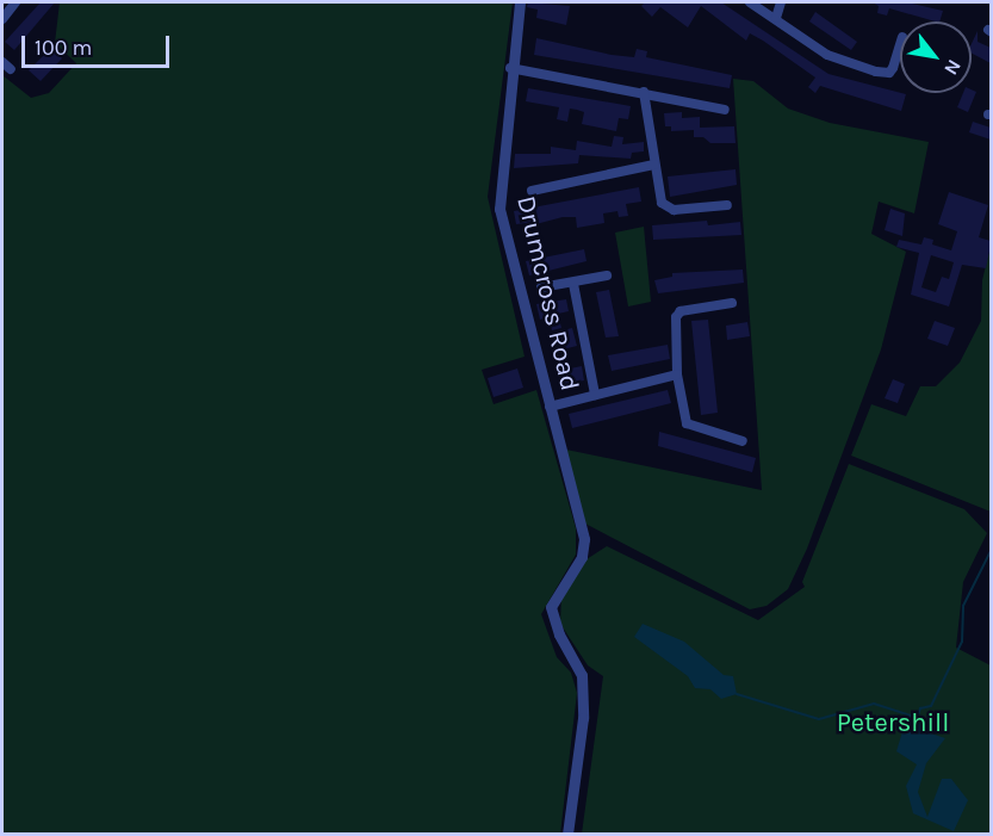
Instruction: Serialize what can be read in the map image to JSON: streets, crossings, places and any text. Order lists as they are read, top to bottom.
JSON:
{
  "streets": {
    "street": ["Drumcross Road"]
  },
  "parks": ["Petershill"],
  "scale_bar": "100 m",
  "north": "bottom right"
}
